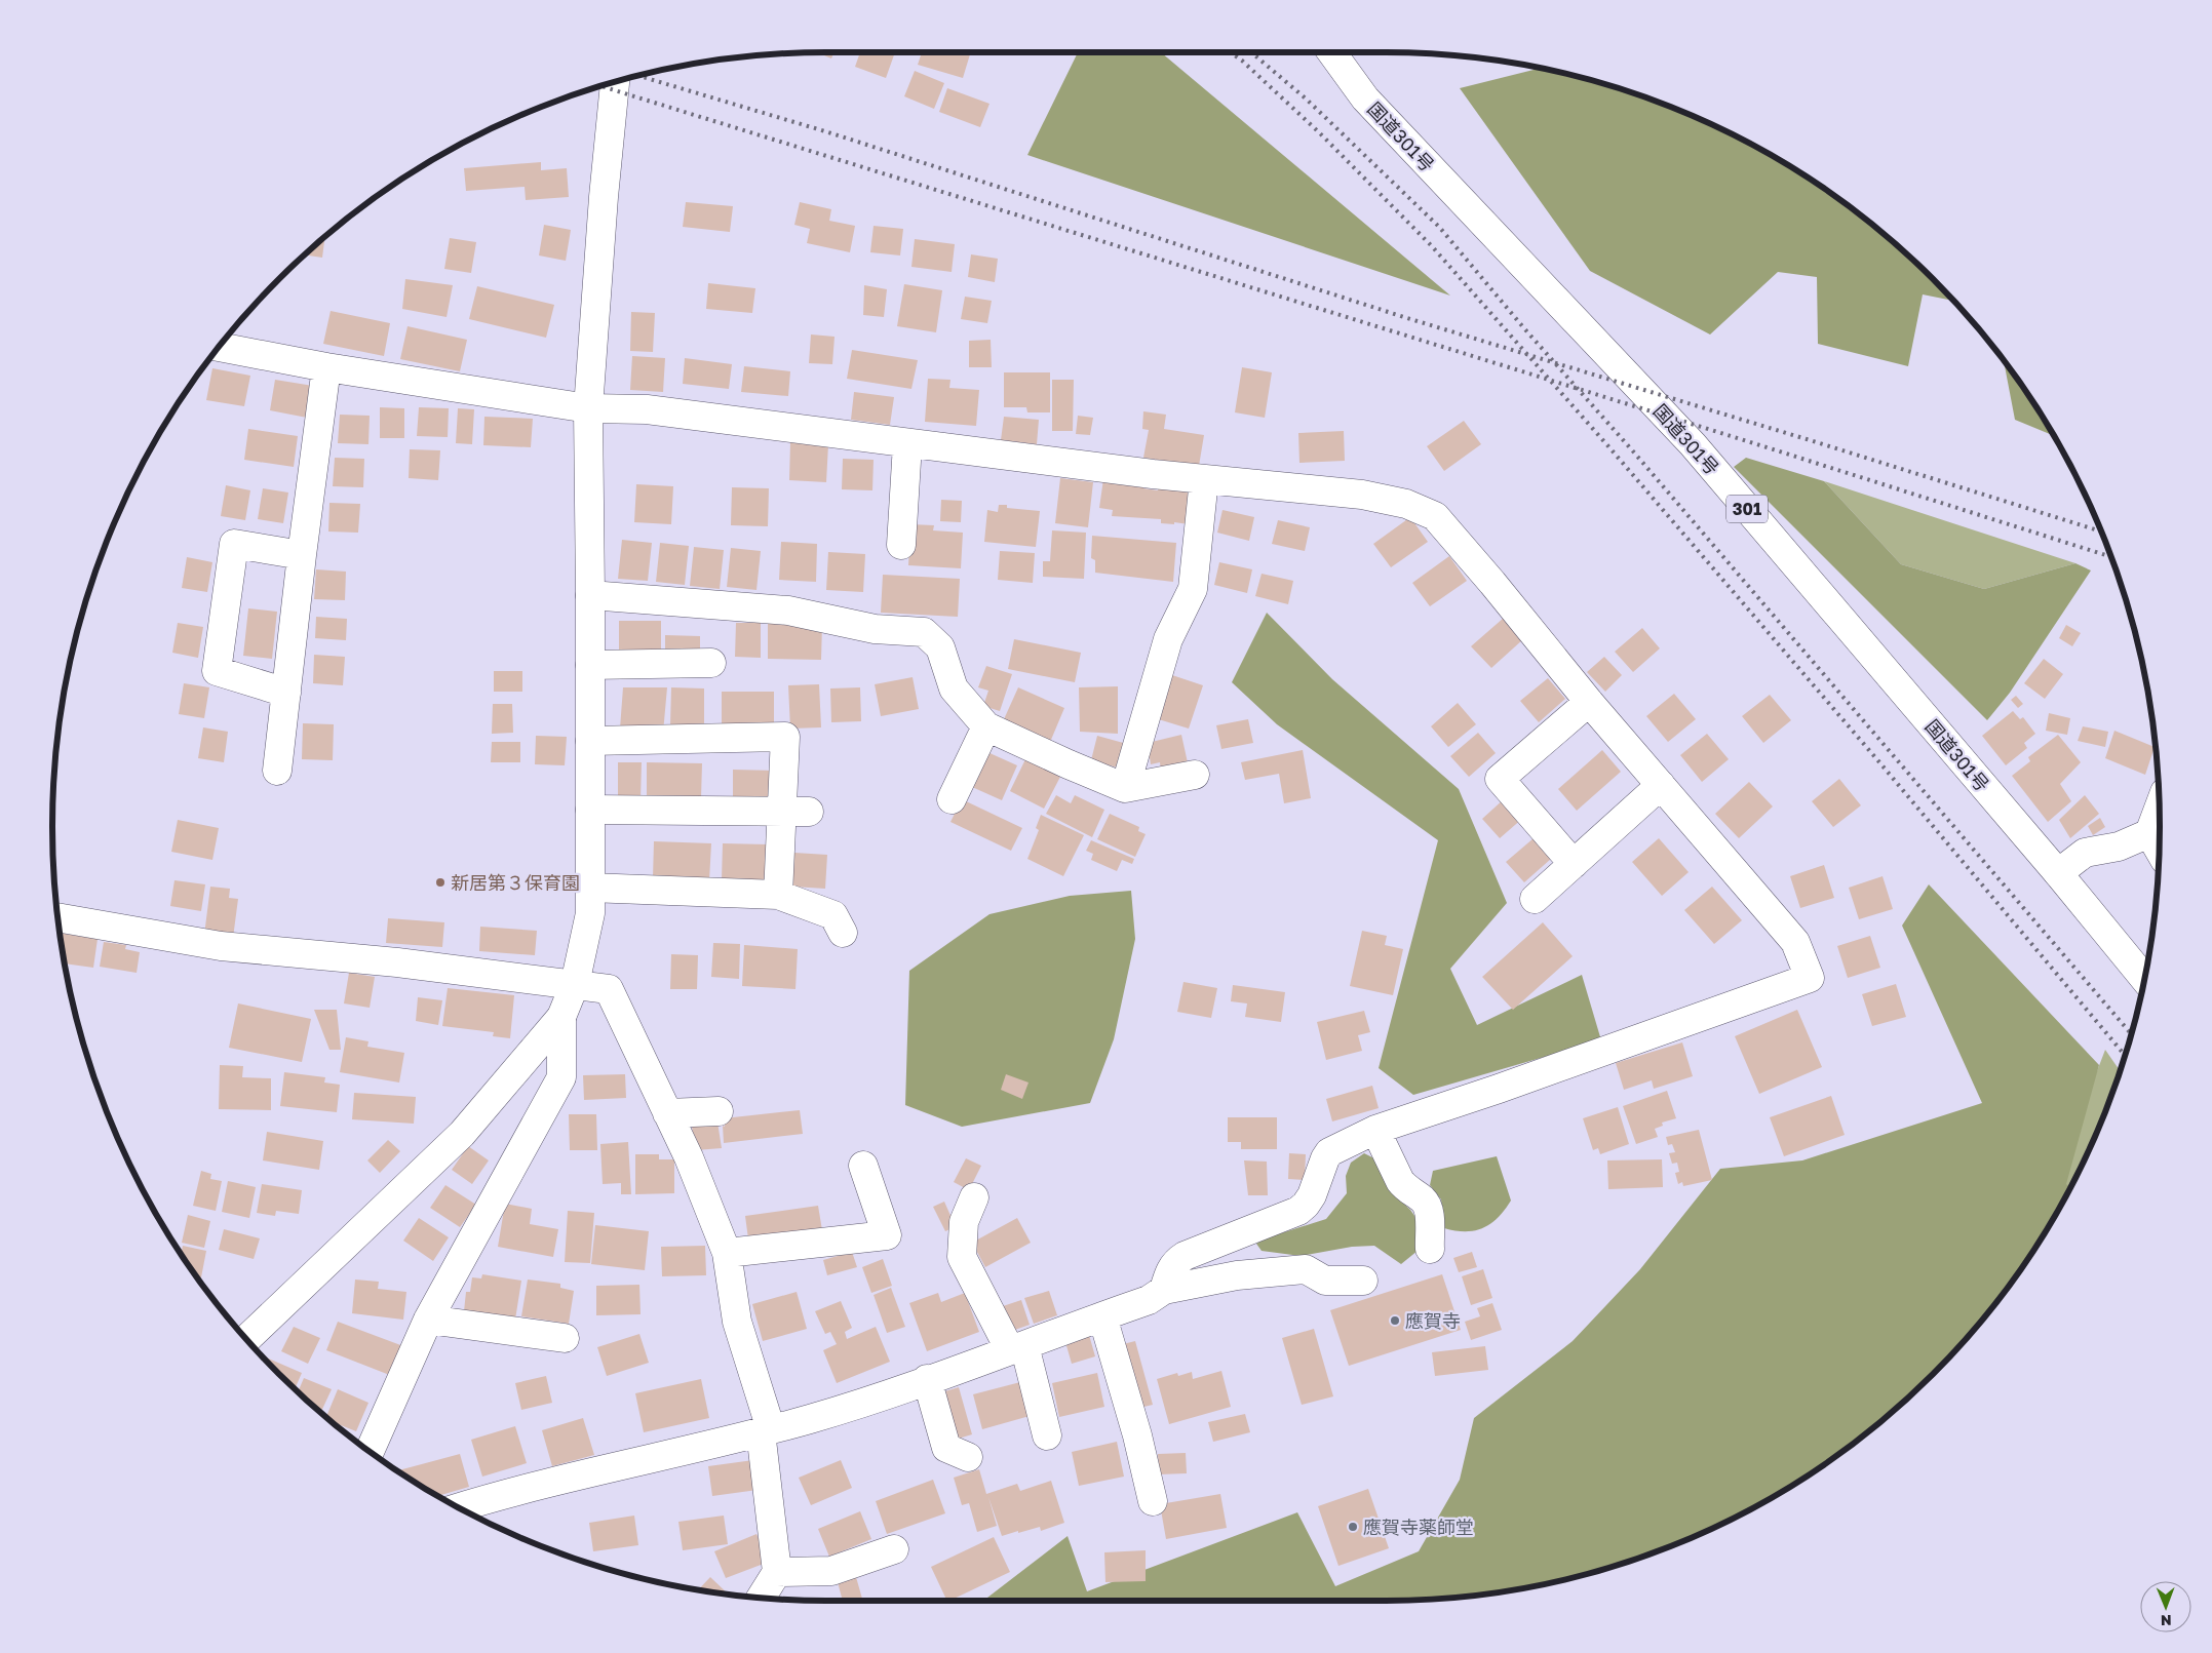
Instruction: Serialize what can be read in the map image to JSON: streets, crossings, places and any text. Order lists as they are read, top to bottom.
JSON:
{
  "streets": {
    "main road": ["国道301号", "301"]
  },
  "places": ["新居第３保育園", "應賀寺", "應賀寺薬師堂"],
  "north": "bottom"
}
